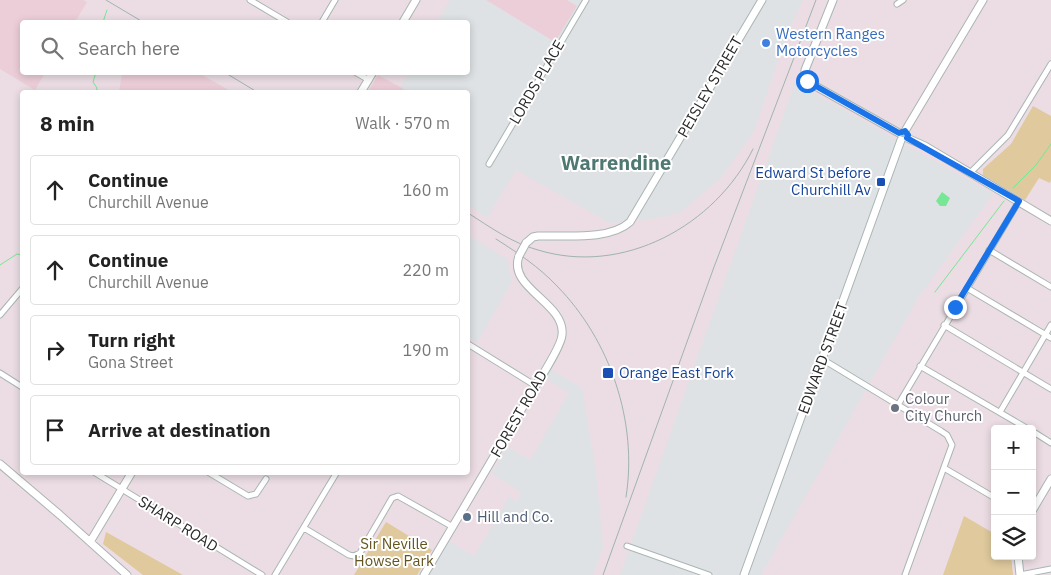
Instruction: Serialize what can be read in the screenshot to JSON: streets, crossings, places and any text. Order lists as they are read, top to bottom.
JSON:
{
  "streets": {
    "street": [
      "LORDS PLACE",
      "PEISLEY STREET",
      "EDWARD STREET",
      "FOREST ROAD",
      "SHARP ROAD"
    ]
  },
  "crossings": [
    ["PEISLEY STREET", "FOREST ROAD"]
  ],
  "districts": ["Warrendine"],
  "parks": ["Sir Neville Howse Park"],
  "places": {
    "other": ["Western Ranges Motorcycles", "Colour City Church", "Hill and Co."],
    "transit": ["Edward St before Churchill Av", "Orange East Fork"]
  },
  "page": {
    "search": "Search here",
    "heading": ["8 min", "Walk · 570 m"],
    "list": [
      ["Continue", "Churchill Avenue", "160 m"],
      ["Continue", "Churchill Avenue", "220 m"],
      ["Turn right", "Gona Street", "190 m"],
      "Arrive at destination"
    ],
    "map_buttons": ["+", "−"]
  }
}
